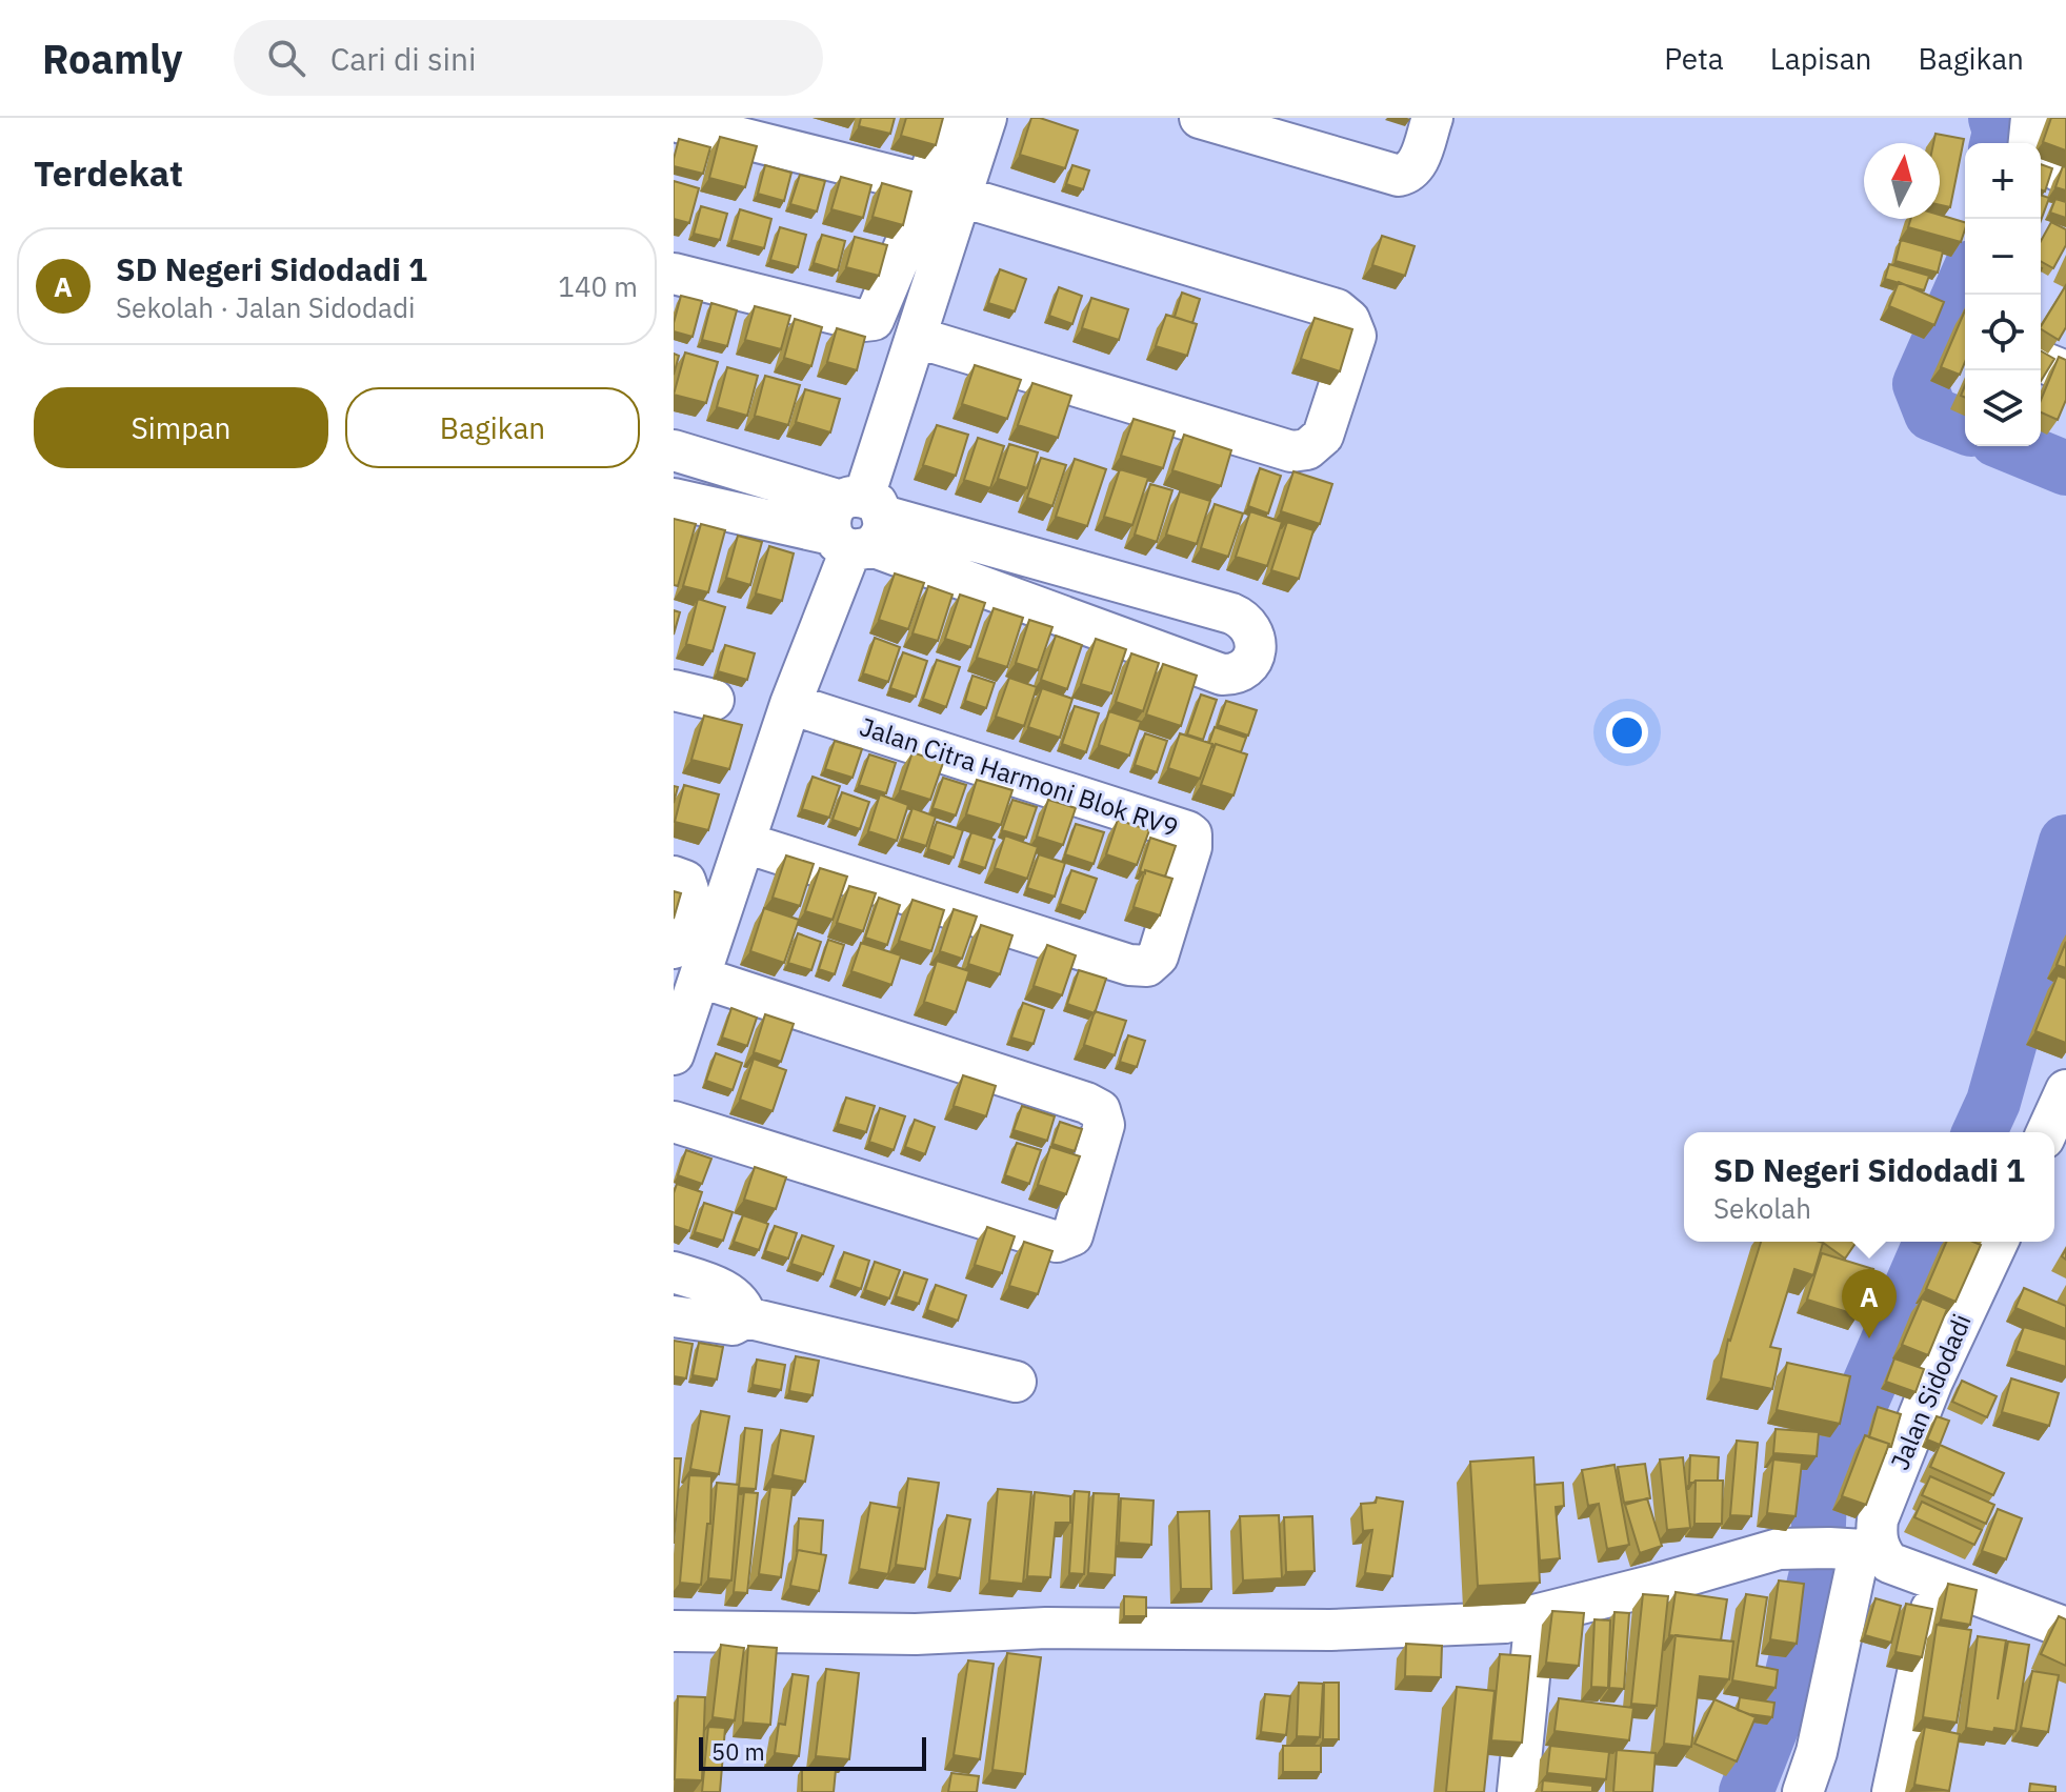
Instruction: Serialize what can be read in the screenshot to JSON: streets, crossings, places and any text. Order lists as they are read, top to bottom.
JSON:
{
  "streets": {
    "street": ["Jalan Citra Harmoni Blok RV9", "Jalan Sidodadi"]
  },
  "scale_bar": "50 m",
  "north": "top",
  "page": {
    "header": "Roamly",
    "search": "Cari di sini",
    "nav": ["Peta", "Lapisan", "Bagikan"],
    "heading": "Terdekat",
    "map_buttons": ["+", "−"],
    "list": [
      {
        "mark": "A",
        "name": "SD Negeri Sidodadi 1",
        "note": "Sekolah · Jalan Sidodadi",
        "value": "140 m"
      }
    ],
    "buttons": ["Simpan", "Bagikan"],
    "popup": ["SD Negeri Sidodadi 1", "Sekolah"],
    "pins": "A",
    "scale": "50 m"
  }
}
